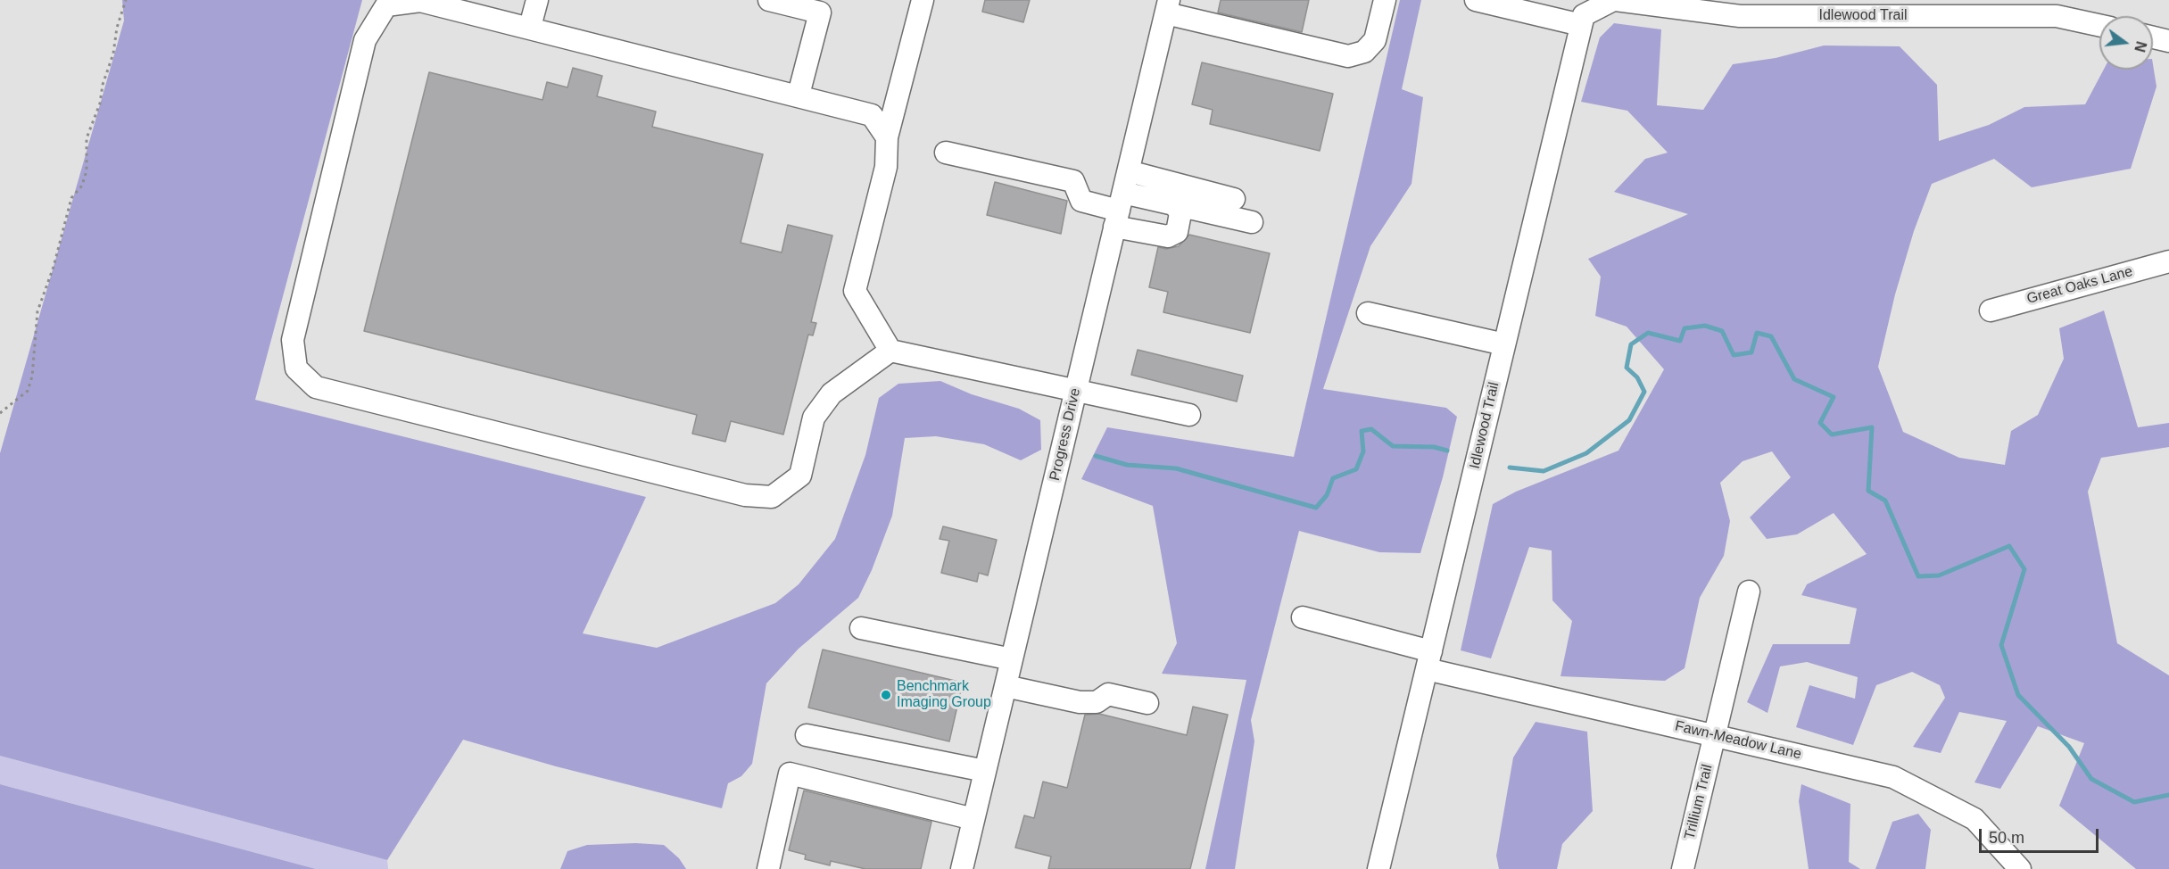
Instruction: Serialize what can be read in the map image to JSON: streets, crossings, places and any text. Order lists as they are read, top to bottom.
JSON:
{
  "streets": {
    "street": [
      "Idlewood Trail",
      "Great Oaks Lane",
      "Progress Drive",
      "Fawn-Meadow Lane",
      "Trillium Trail"
    ]
  },
  "crossings": [
    ["Idlewood Trail", "Fawn-Meadow Lane"],
    ["Fawn-Meadow Lane", "Trillium Trail"]
  ],
  "places": ["Benchmark Imaging Group"],
  "scale_bar": "50 m",
  "north": "right"
}
